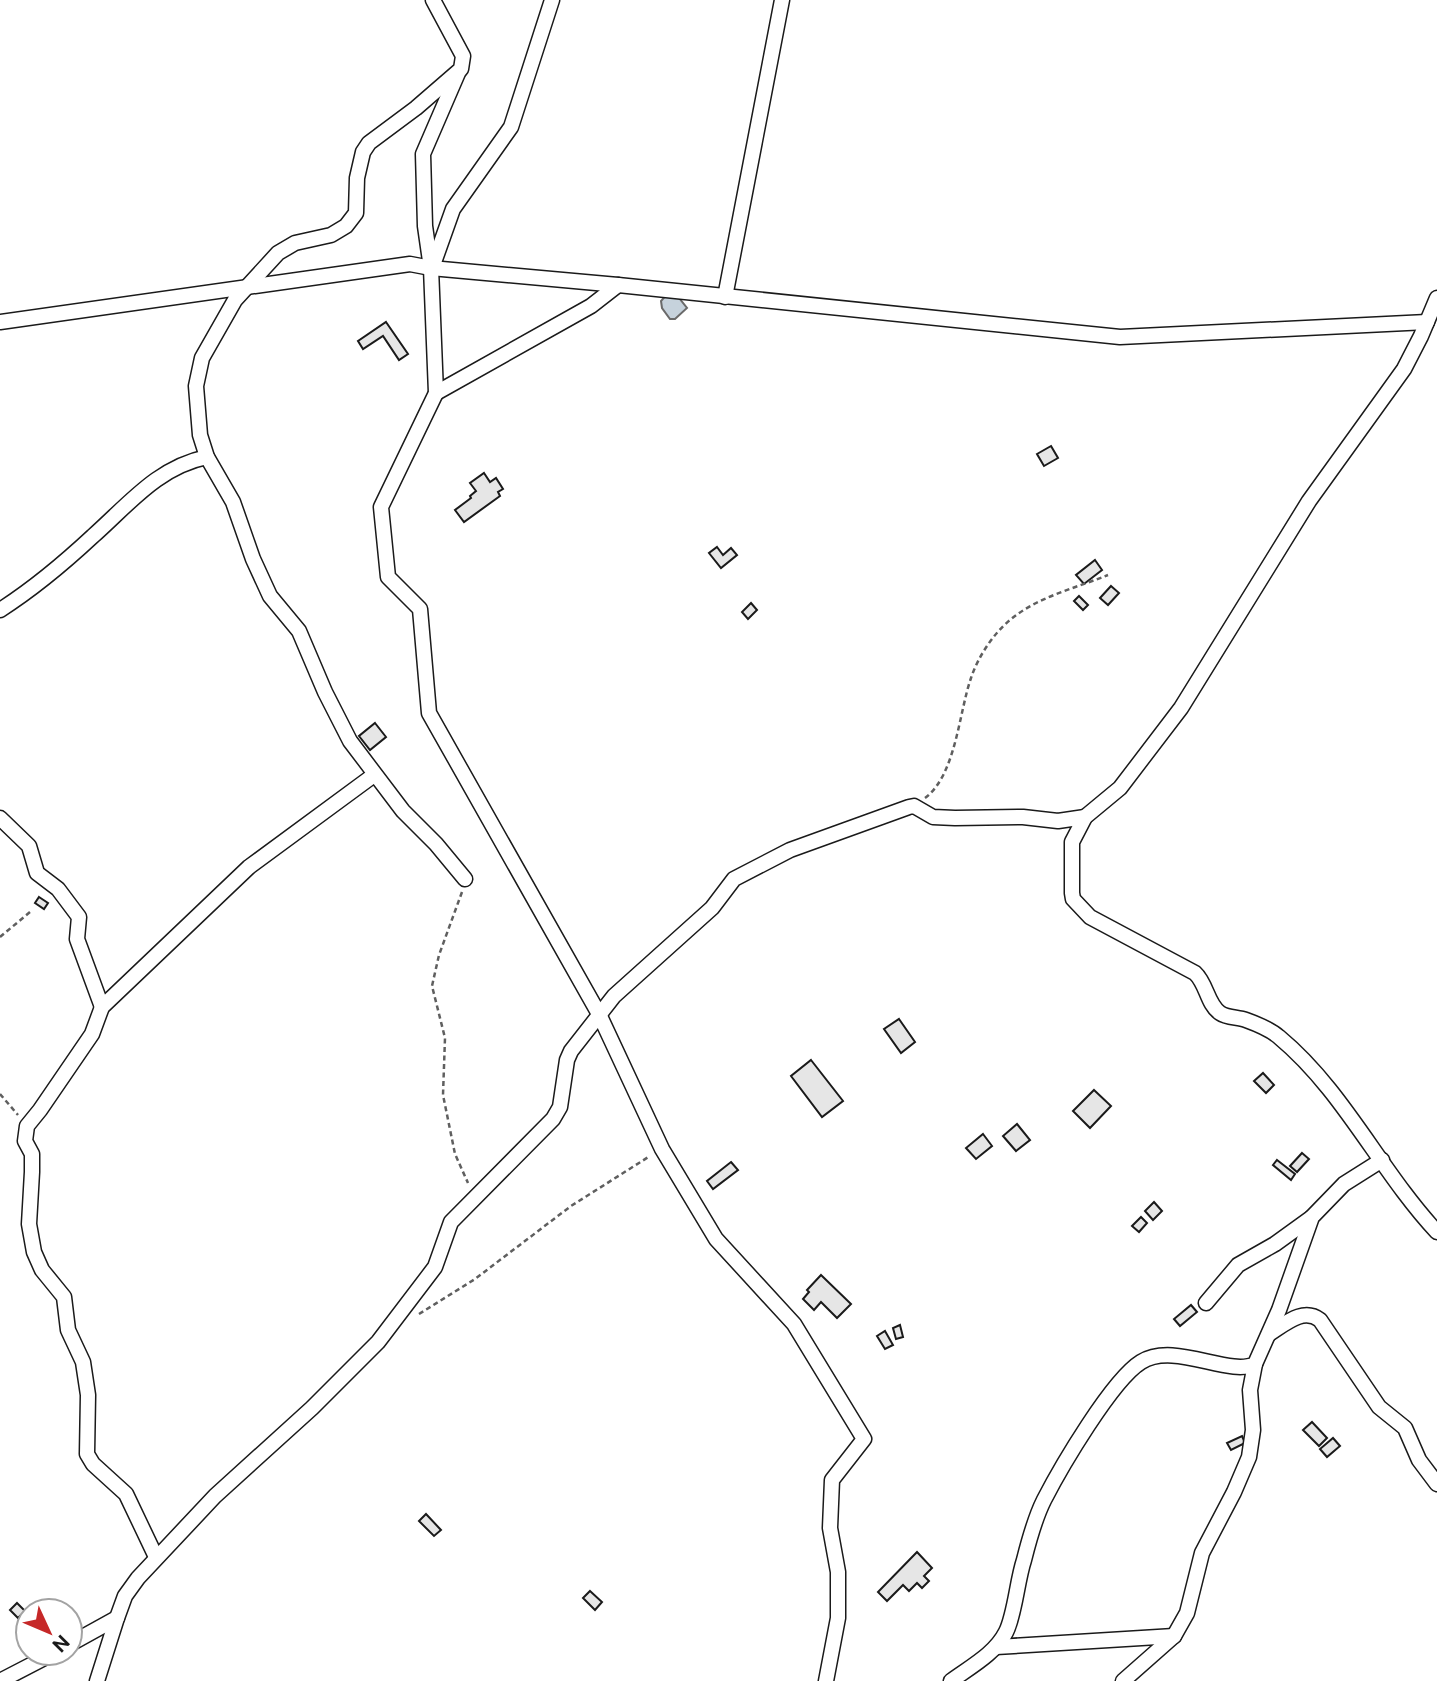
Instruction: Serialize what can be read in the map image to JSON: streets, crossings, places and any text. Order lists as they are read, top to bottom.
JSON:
{
  "north": "bottom right"
}
